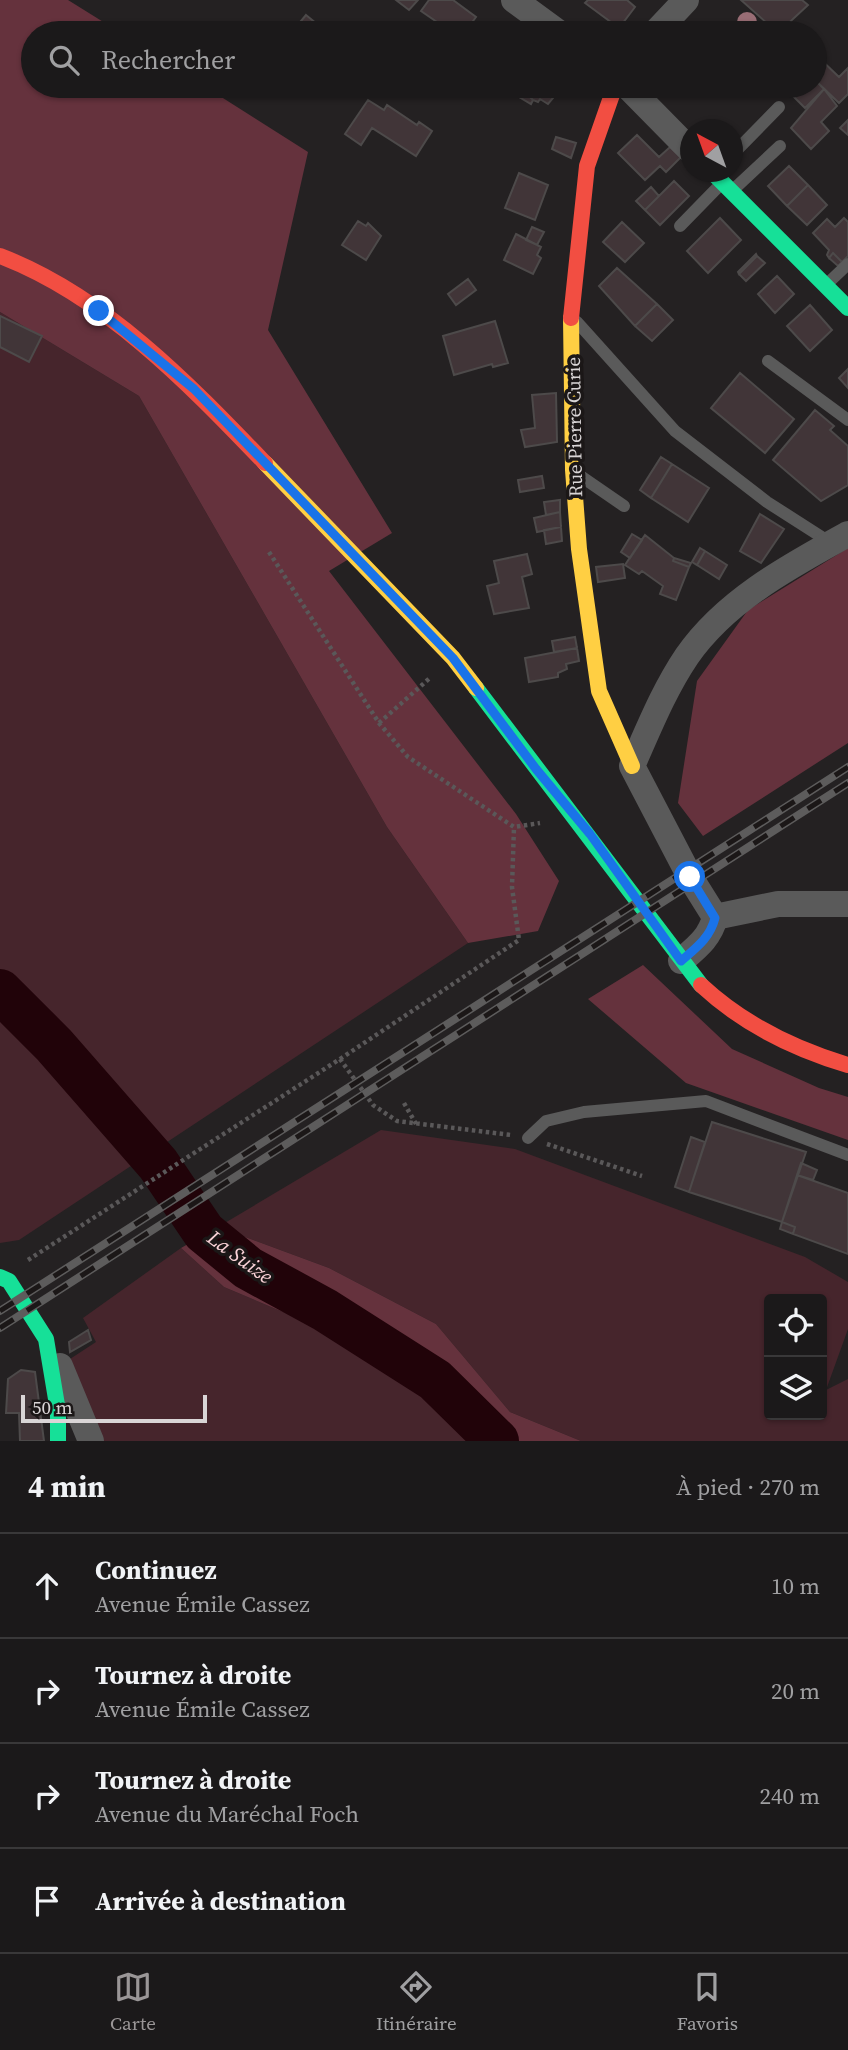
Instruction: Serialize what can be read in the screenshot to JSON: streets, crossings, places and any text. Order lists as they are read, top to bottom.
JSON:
{
  "streets": {
    "main road": ["Rue Pierre Curie"]
  },
  "water": ["La Suize"],
  "scale_bar": "50 m",
  "north": "top left",
  "page": {
    "search": "Rechercher",
    "scale": "50 m",
    "heading": ["4 min", "À pied · 270 m"],
    "list": [
      ["Continuez", "Avenue Émile Cassez", "10 m"],
      ["Tournez à droite", "Avenue Émile Cassez", "20 m"],
      ["Tournez à droite", "Avenue du Maréchal Foch", "240 m"],
      "Arrivée à destination"
    ],
    "nav": ["Carte", "Itinéraire", "Favoris"]
  }
}
